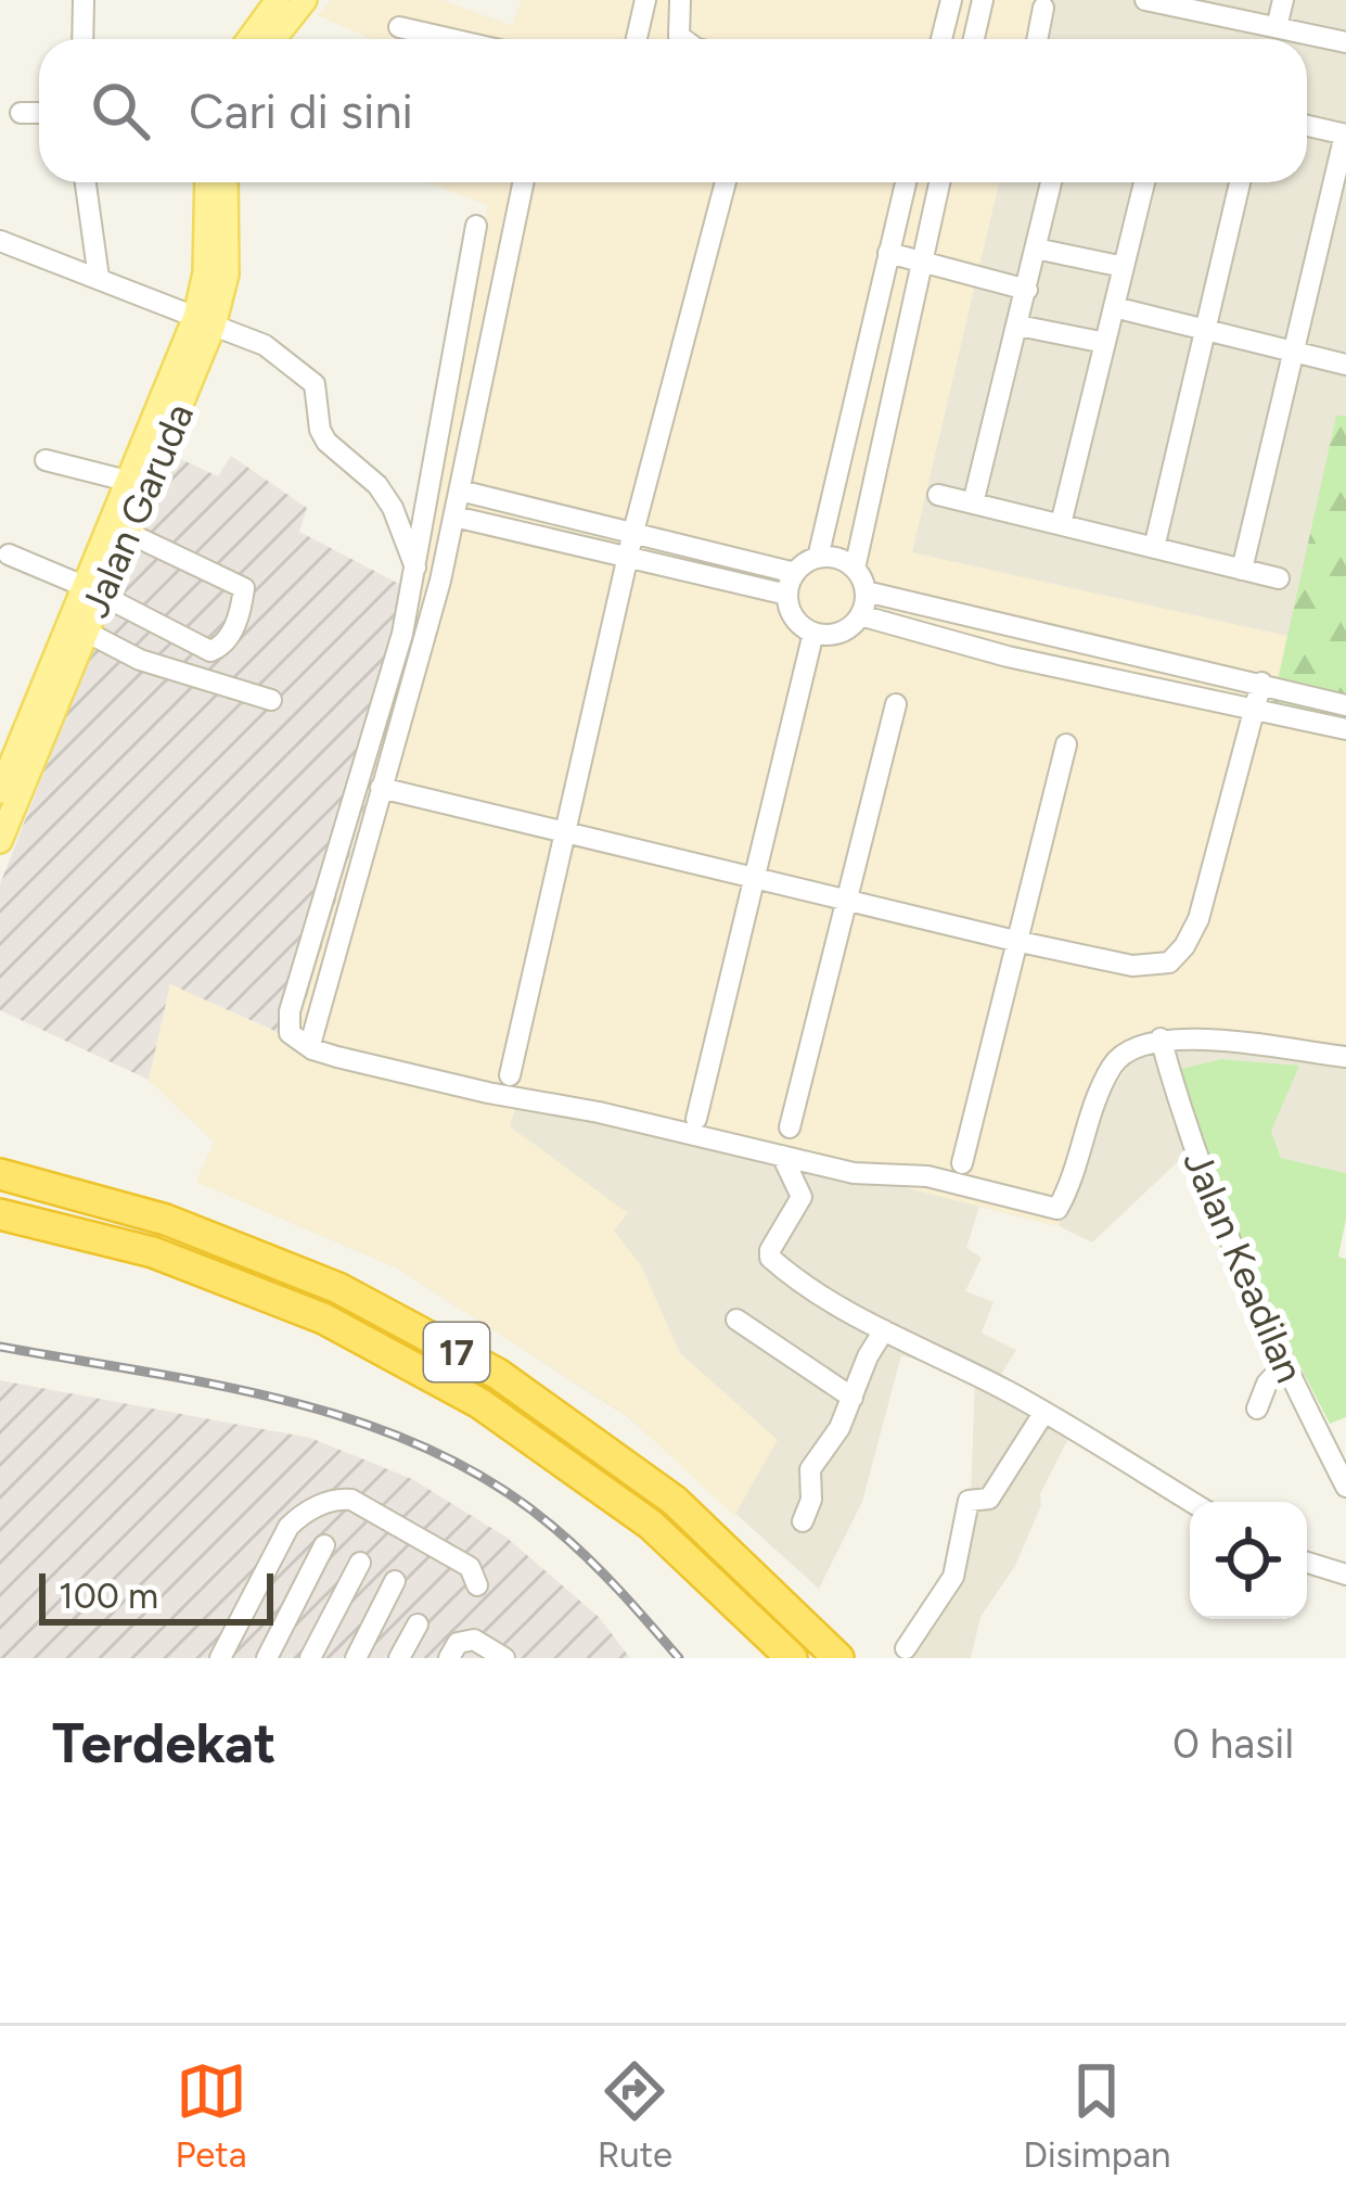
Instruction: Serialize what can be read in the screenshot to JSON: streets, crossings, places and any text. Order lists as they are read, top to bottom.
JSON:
{
  "streets": {
    "highway": ["17"],
    "main road": ["Jalan Garuda"],
    "street": ["Jalan Keadilan"]
  },
  "scale_bar": "100 m",
  "page": {
    "search": "Cari di sini",
    "scale": "100 m",
    "heading": ["Terdekat", "0 hasil"],
    "nav": ["Peta", "Rute", "Disimpan"]
  }
}
